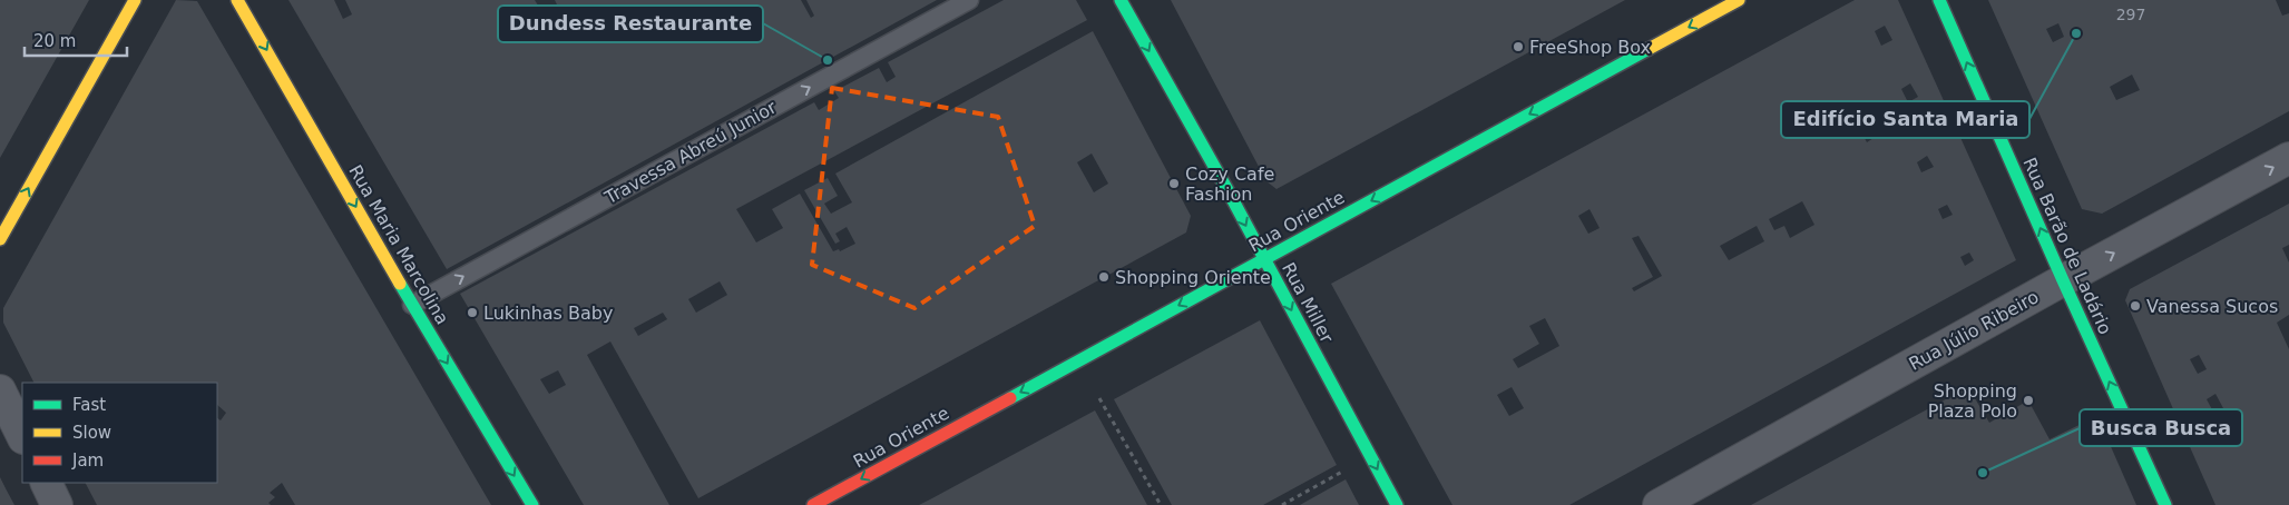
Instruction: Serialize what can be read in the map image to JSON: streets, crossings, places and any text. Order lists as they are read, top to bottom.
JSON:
{
  "streets": {
    "main road": [
      "Rua Oriente",
      "Rua Maria Marcolina",
      "Rua Barão de Ladário",
      "Rua Miller"
    ],
    "street": ["Rua Júlio Ribeiro"],
    "lane": ["Travessa Abreú Junior"]
  },
  "crossings": [
    ["Travessa Abreú Junior", "Rua Maria Marcolina"],
    ["Rua Oriente", "Rua Miller"],
    ["Rua Barão de Ladário", "Rua Júlio Ribeiro"]
  ],
  "one_way": [
    "Travessa Abreú Junior",
    "Rua Oriente",
    "Rua Maria Marcolina",
    "Rua Barão de Ladário",
    "Rua Miller",
    "Rua Júlio Ribeiro"
  ],
  "places": [
    "Edifício Santa Maria",
    "FreeShop Box",
    "Dundess Restaurante",
    "Cozy Cafe Fashion",
    "Shopping Oriente",
    "Vanessa Sucos",
    "Lukinhas Baby",
    "Shopping Plaza Polo",
    "Busca Busca"
  ],
  "house_numbers": ["297"],
  "legend": ["Fast", "Slow", "Jam"],
  "scale_bar": "20 m"
}
